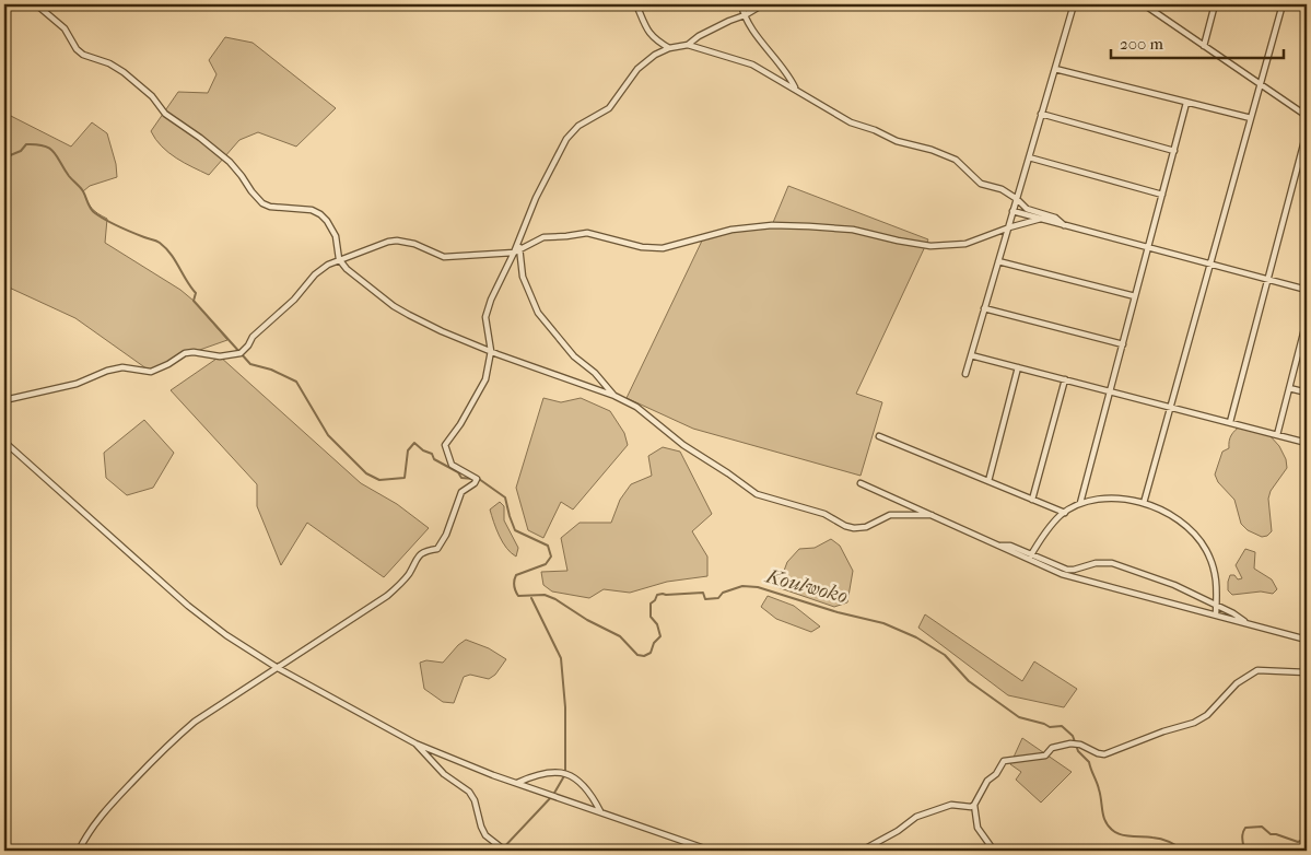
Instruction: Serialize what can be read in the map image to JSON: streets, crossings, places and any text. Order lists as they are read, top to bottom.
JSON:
{
  "water": ["Koulwoko"],
  "scale_bar": "200 m"
}
